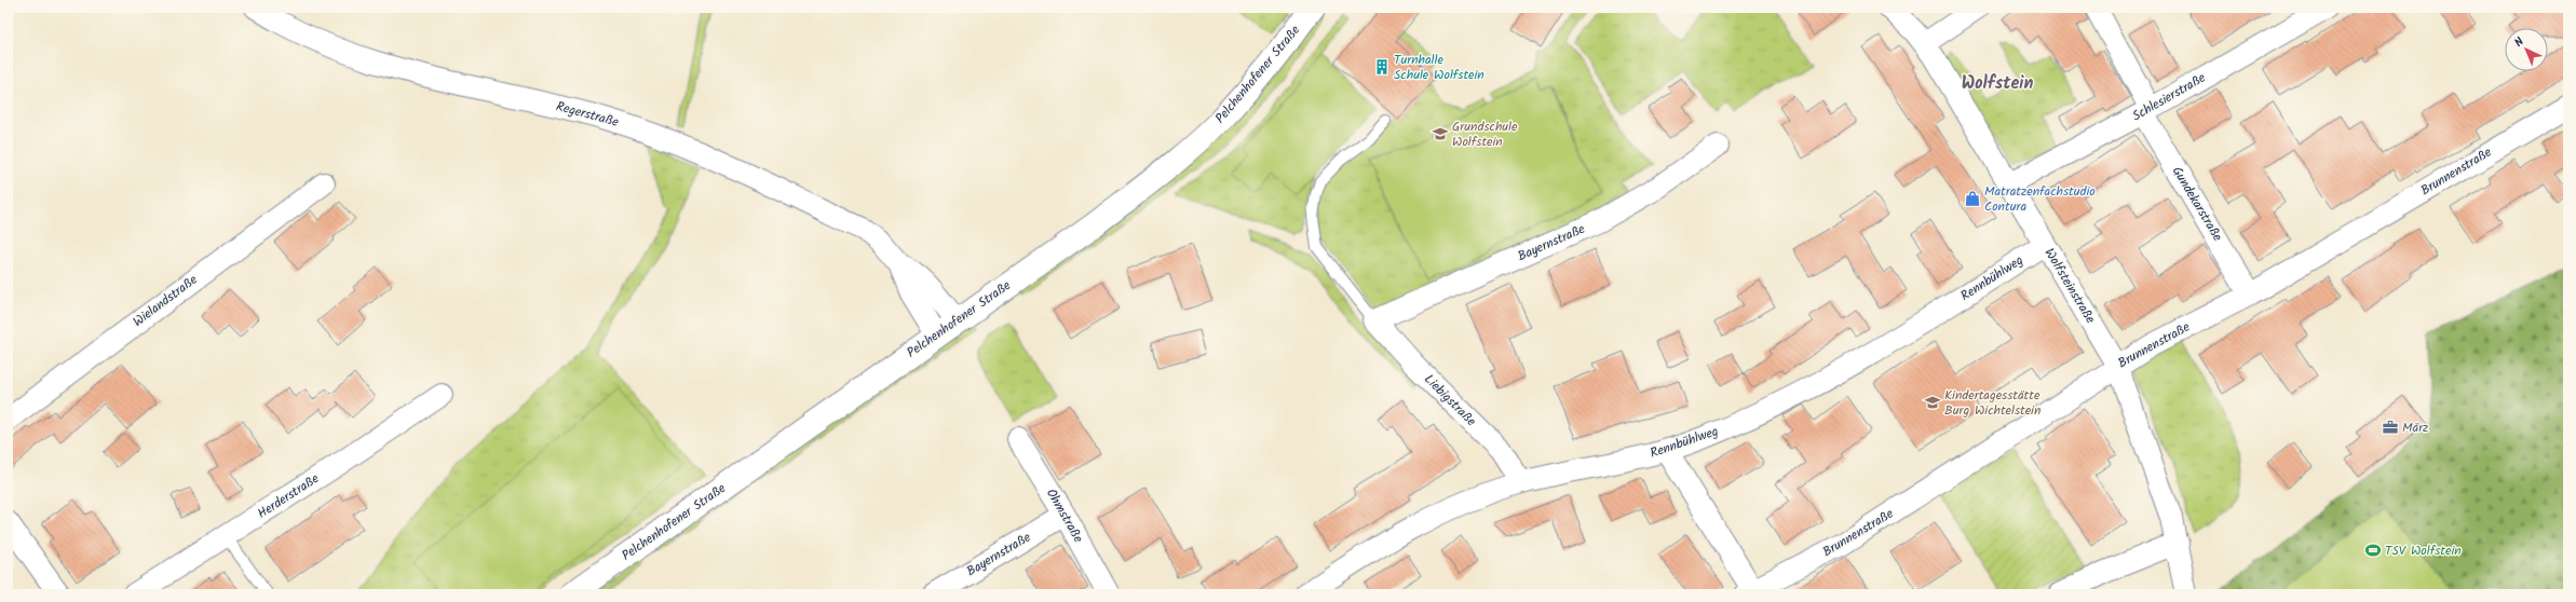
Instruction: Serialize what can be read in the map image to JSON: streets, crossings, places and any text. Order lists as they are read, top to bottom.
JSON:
{
  "streets": {
    "main road": ["Pelchenhofener Straße"],
    "street": [
      "Schlesierstraße",
      "Regerstraße",
      "Brunnenstraße",
      "Gundekarstraße",
      "Bayernstraße",
      "Rennbühlweg",
      "Wolfsteinstraße",
      "Wielandstraße",
      "Liebigstraße",
      "Herderstraße",
      "Ohmstraße"
    ]
  },
  "crossings": [
    ["Pelchenhofener Straße", "Regerstraße"],
    ["Schlesierstraße", "Gundekarstraße"],
    ["Schlesierstraße", "Wolfsteinstraße"],
    ["Brunnenstraße", "Gundekarstraße"],
    ["Brunnenstraße", "Wolfsteinstraße"],
    ["Bayernstraße", "Liebigstraße"],
    ["Bayernstraße", "Ohmstraße"],
    ["Rennbühlweg", "Wolfsteinstraße"],
    ["Rennbühlweg", "Liebigstraße"]
  ],
  "districts": ["Wolfstein"],
  "places": {
    "building": ["Turnhalle Schule Wolfstein"],
    "school or university": ["Grundschule Wolfstein", "Kindertagesstätte Burg Wichtelstein"],
    "shop": ["Matratzenfachstudio Contura"],
    "office": ["März"],
    "sports": ["TSV Wolfstein"]
  },
  "north": "top left"
}
